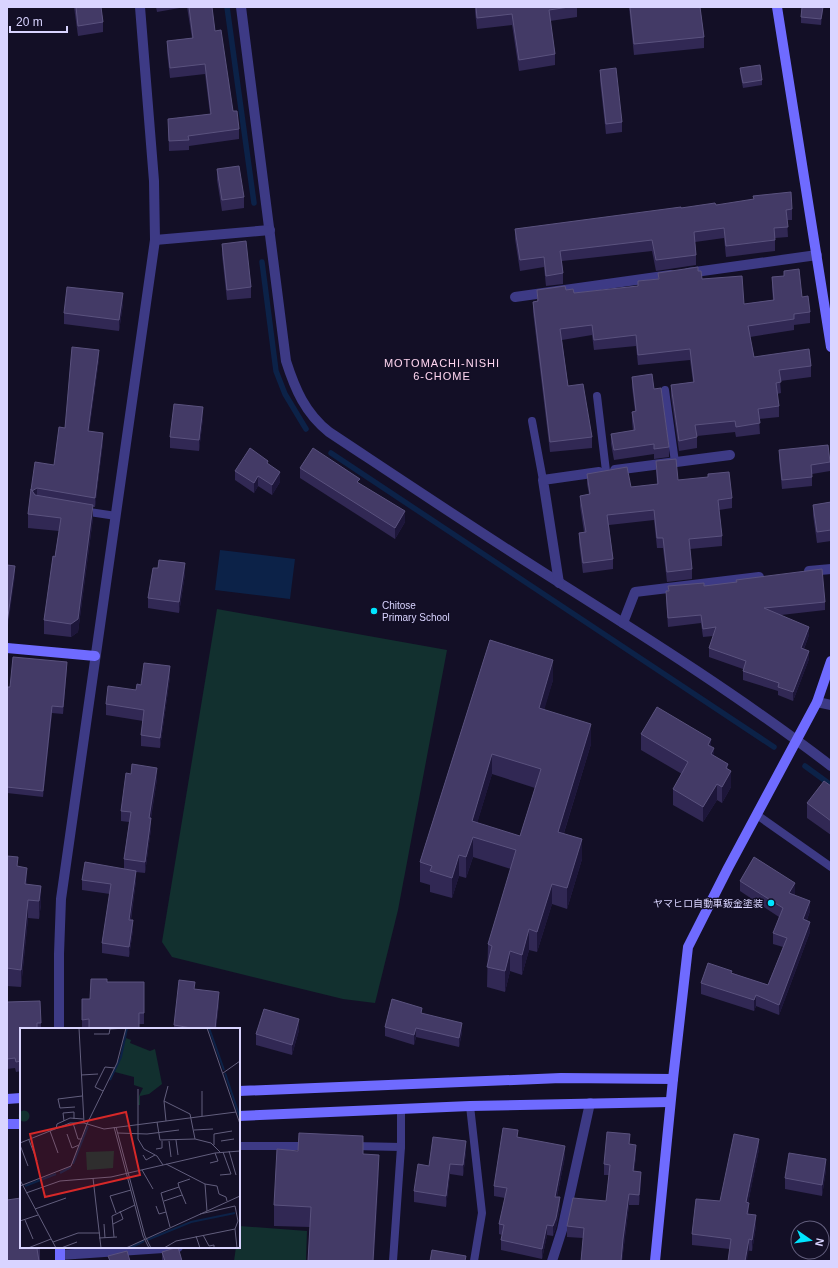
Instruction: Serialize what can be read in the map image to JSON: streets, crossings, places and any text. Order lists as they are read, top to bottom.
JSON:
{
  "districts": ["MOTOMACHI-NISHI 6-CHOME"],
  "places": ["Chitose Primary School", "ヤマヒロ自動車鈑金塗装"],
  "scale_bar": "20 m",
  "north": "right"
}
